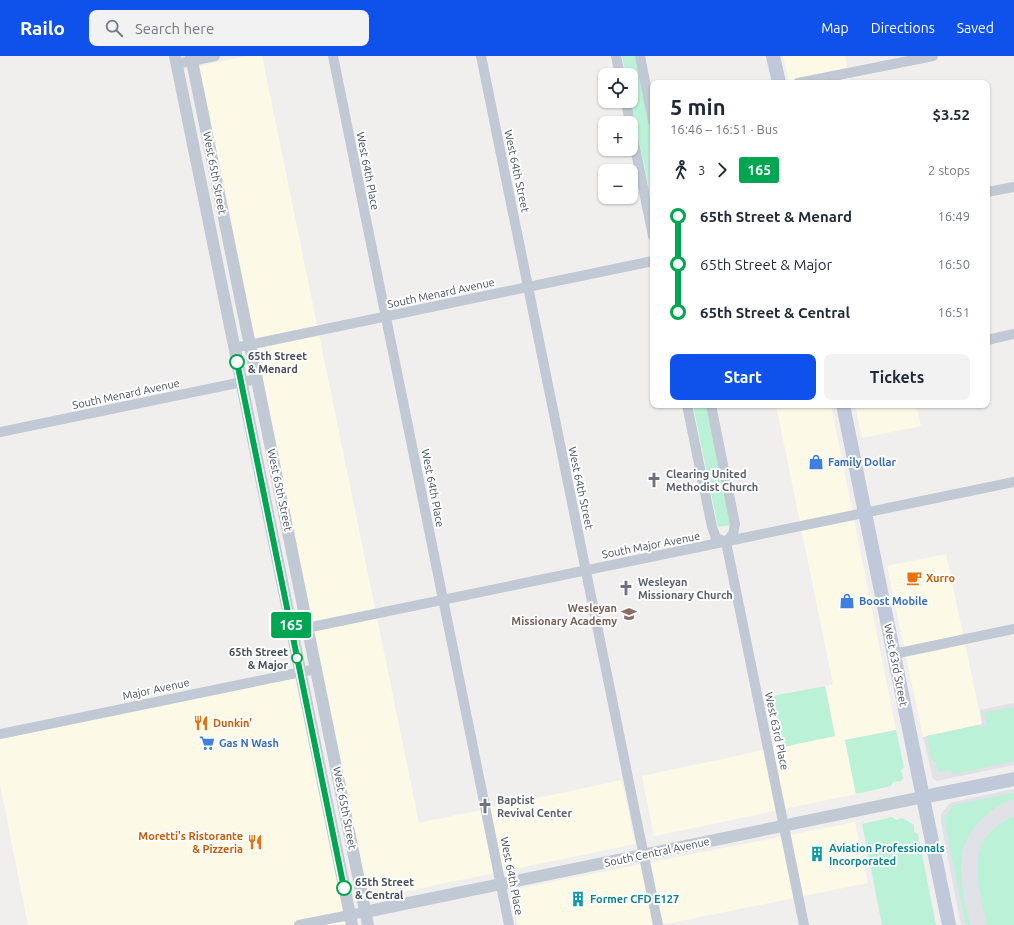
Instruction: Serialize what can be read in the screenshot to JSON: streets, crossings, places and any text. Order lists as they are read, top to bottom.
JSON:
{
  "streets": {
    "main road": ["West 63rd Street", "South Central Avenue"],
    "street": [
      "West 64th Place",
      "West 64th Street",
      "West 65th Street",
      "South Menard Avenue",
      "South Major Avenue",
      "Major Avenue",
      "West 63rd Place"
    ]
  },
  "crossings": [
    ["West 64th Place", "South Menard Avenue"],
    ["West 64th Place", "South Major Avenue"],
    ["West 64th Place", "South Central Avenue"],
    ["West 64th Street", "South Menard Avenue"],
    ["West 64th Street", "South Major Avenue"],
    ["West 64th Street", "South Central Avenue"],
    ["West 65th Street", "South Menard Avenue"],
    ["West 65th Street", "South Major Avenue"],
    ["West 65th Street", "Major Avenue"],
    ["West 65th Street", "South Central Avenue"],
    ["South Major Avenue", "West 63rd Street"],
    ["South Major Avenue", "West 63rd Place"],
    ["West 63rd Street", "South Central Avenue"],
    ["West 63rd Place", "South Central Avenue"]
  ],
  "places": {
    "other": ["65th Street & Menard", "65th Street & Major", "65th Street & Central"],
    "shop": ["Family Dollar", "Boost Mobile"],
    "church": ["Clearing United Methodist Church", "Wesleyan Missionary Church", "Baptist Revival Center"],
    "cafe": ["Xurro"],
    "school or university": ["Wesleyan Missionary Academy"],
    "restaurant": ["Dunkin'", "Moretti's Ristorante & Pizzeria"],
    "supermarket": ["Gas N Wash"],
    "building": ["Aviation Professionals Incorporated", "Former CFD E127"]
  },
  "lines": ["bus line 165"],
  "page": {
    "header": "Railo",
    "search": "Search here",
    "nav": ["Map", "Directions", "Saved"],
    "on_map": "165",
    "map_buttons": ["+", "−"],
    "heading": ["5 min", "16:46 – 16:51 · Bus", "$3.52"],
    "legs": ["3", "165", "2 stops"],
    "list": [
      {
        "name": "65th Street & Menard",
        "value": "16:49"
      },
      {
        "name": "65th Street & Major",
        "value": "16:50"
      },
      {
        "name": "65th Street & Central",
        "value": "16:51"
      }
    ],
    "buttons": ["Start", "Tickets"]
  }
}
